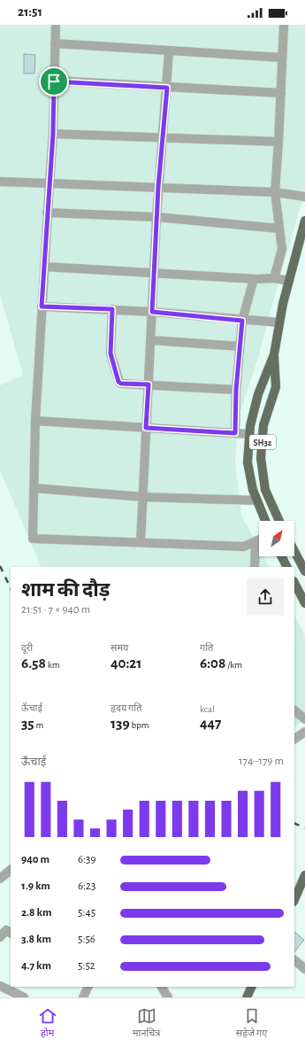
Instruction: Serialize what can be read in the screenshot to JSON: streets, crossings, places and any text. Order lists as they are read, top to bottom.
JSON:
{
  "streets": {
    "main road": ["SH32"]
  },
  "north": "top right",
  "page": {
    "status": "21:51",
    "heading": ["शाम की दौड़", "21:51 · 7 × 940 m"],
    "stats": [
      ["दूरी", "6.58 km"],
      ["समय", "40:21"],
      ["गति", "6:08 /km"],
      ["ऊँचाई", "35 m"],
      ["हृदय गति", "139 bpm"],
      ["kcal", "447"]
    ],
    "chart": ["ऊँचाई", "174–179 m"],
    "list": [
      {
        "name": "940 m",
        "note": "6:39"
      },
      {
        "name": "1.9 km",
        "note": "6:23"
      },
      {
        "name": "2.8 km",
        "note": "5:45"
      },
      {
        "name": "3.8 km",
        "note": "5:56"
      },
      {
        "name": "4.7 km",
        "note": "5:52"
      }
    ],
    "tabs": ["होम", "मानचित्र", "सहेजे गए"]
  }
}
